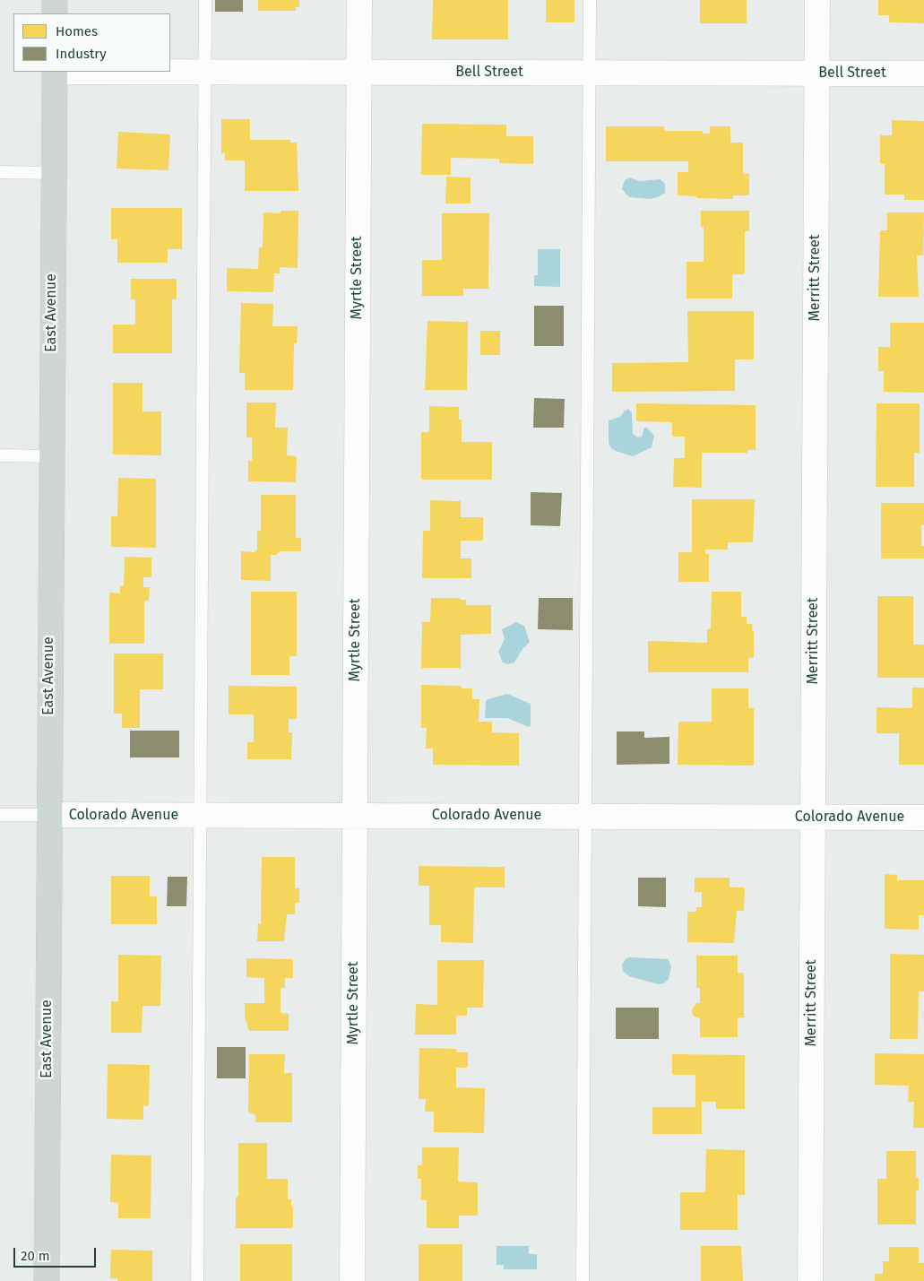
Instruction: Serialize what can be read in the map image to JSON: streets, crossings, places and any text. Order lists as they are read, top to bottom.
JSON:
{
  "streets": {
    "main road": ["East Avenue"],
    "street": [
      "Bell Street",
      "Myrtle Street",
      "Merritt Street",
      "Colorado Avenue"
    ]
  },
  "crossings": [
    ["Bell Street", "Myrtle Street"],
    ["Bell Street", "Merritt Street"],
    ["Myrtle Street", "Colorado Avenue"],
    ["Merritt Street", "Colorado Avenue"],
    ["East Avenue", "Colorado Avenue"]
  ],
  "legend": ["Homes", "Industry"],
  "scale_bar": "20 m"
}
